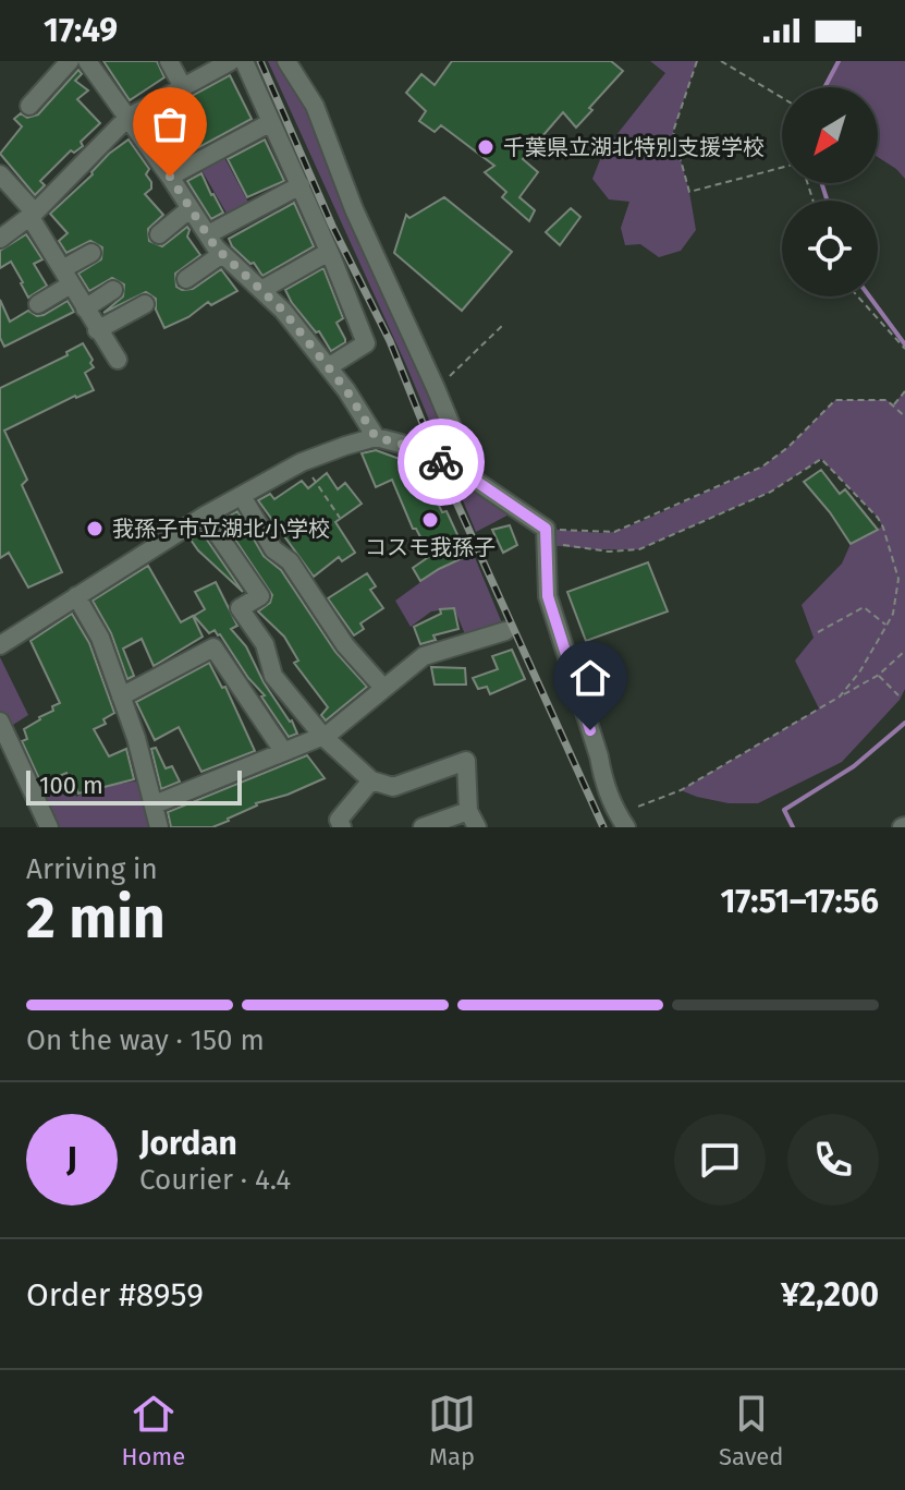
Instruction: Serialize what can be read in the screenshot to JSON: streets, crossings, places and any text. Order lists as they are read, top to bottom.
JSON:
{
  "places": ["千葉県立湖北特別支援学校", "コスモ我孫子", "我孫子市立湖北小学校"],
  "scale_bar": "100 m",
  "north": "bottom left",
  "page": {
    "status": "17:49",
    "scale": "100 m",
    "heading": ["2 min", "Arriving in", "17:51–17:56"],
    "panel": [
      "Jordan",
      "Courier · 4.4",
      "Order #8959",
      "¥2,200"
    ],
    "bar": "On the way · 150 m",
    "round": "J",
    "tabs": ["Home", "Map", "Saved"]
  }
}
